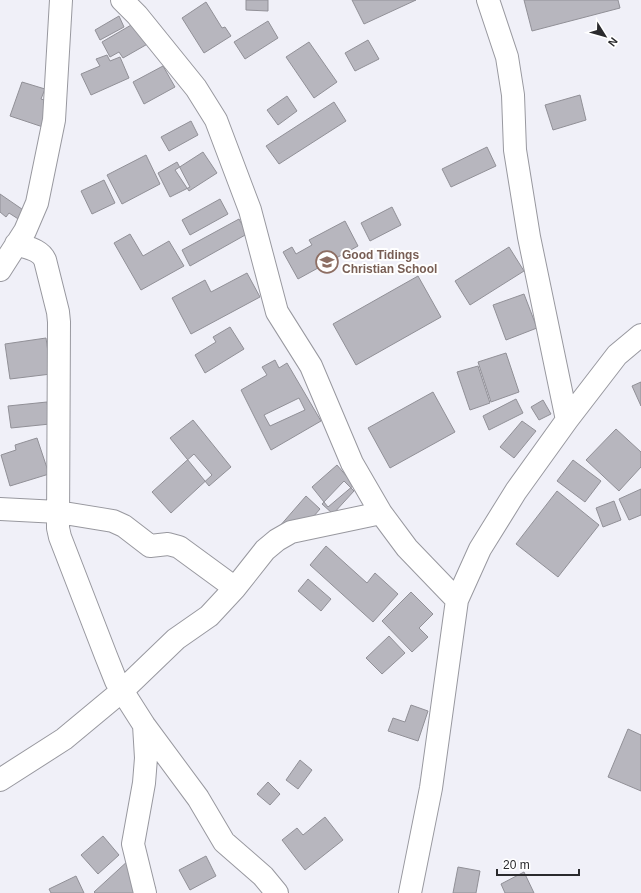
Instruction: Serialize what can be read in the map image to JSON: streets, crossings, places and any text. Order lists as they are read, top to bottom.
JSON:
{
  "places": {
    "school or university": ["Good Tidings Christian School"]
  },
  "scale_bar": "20 m",
  "north": "bottom right"
}
